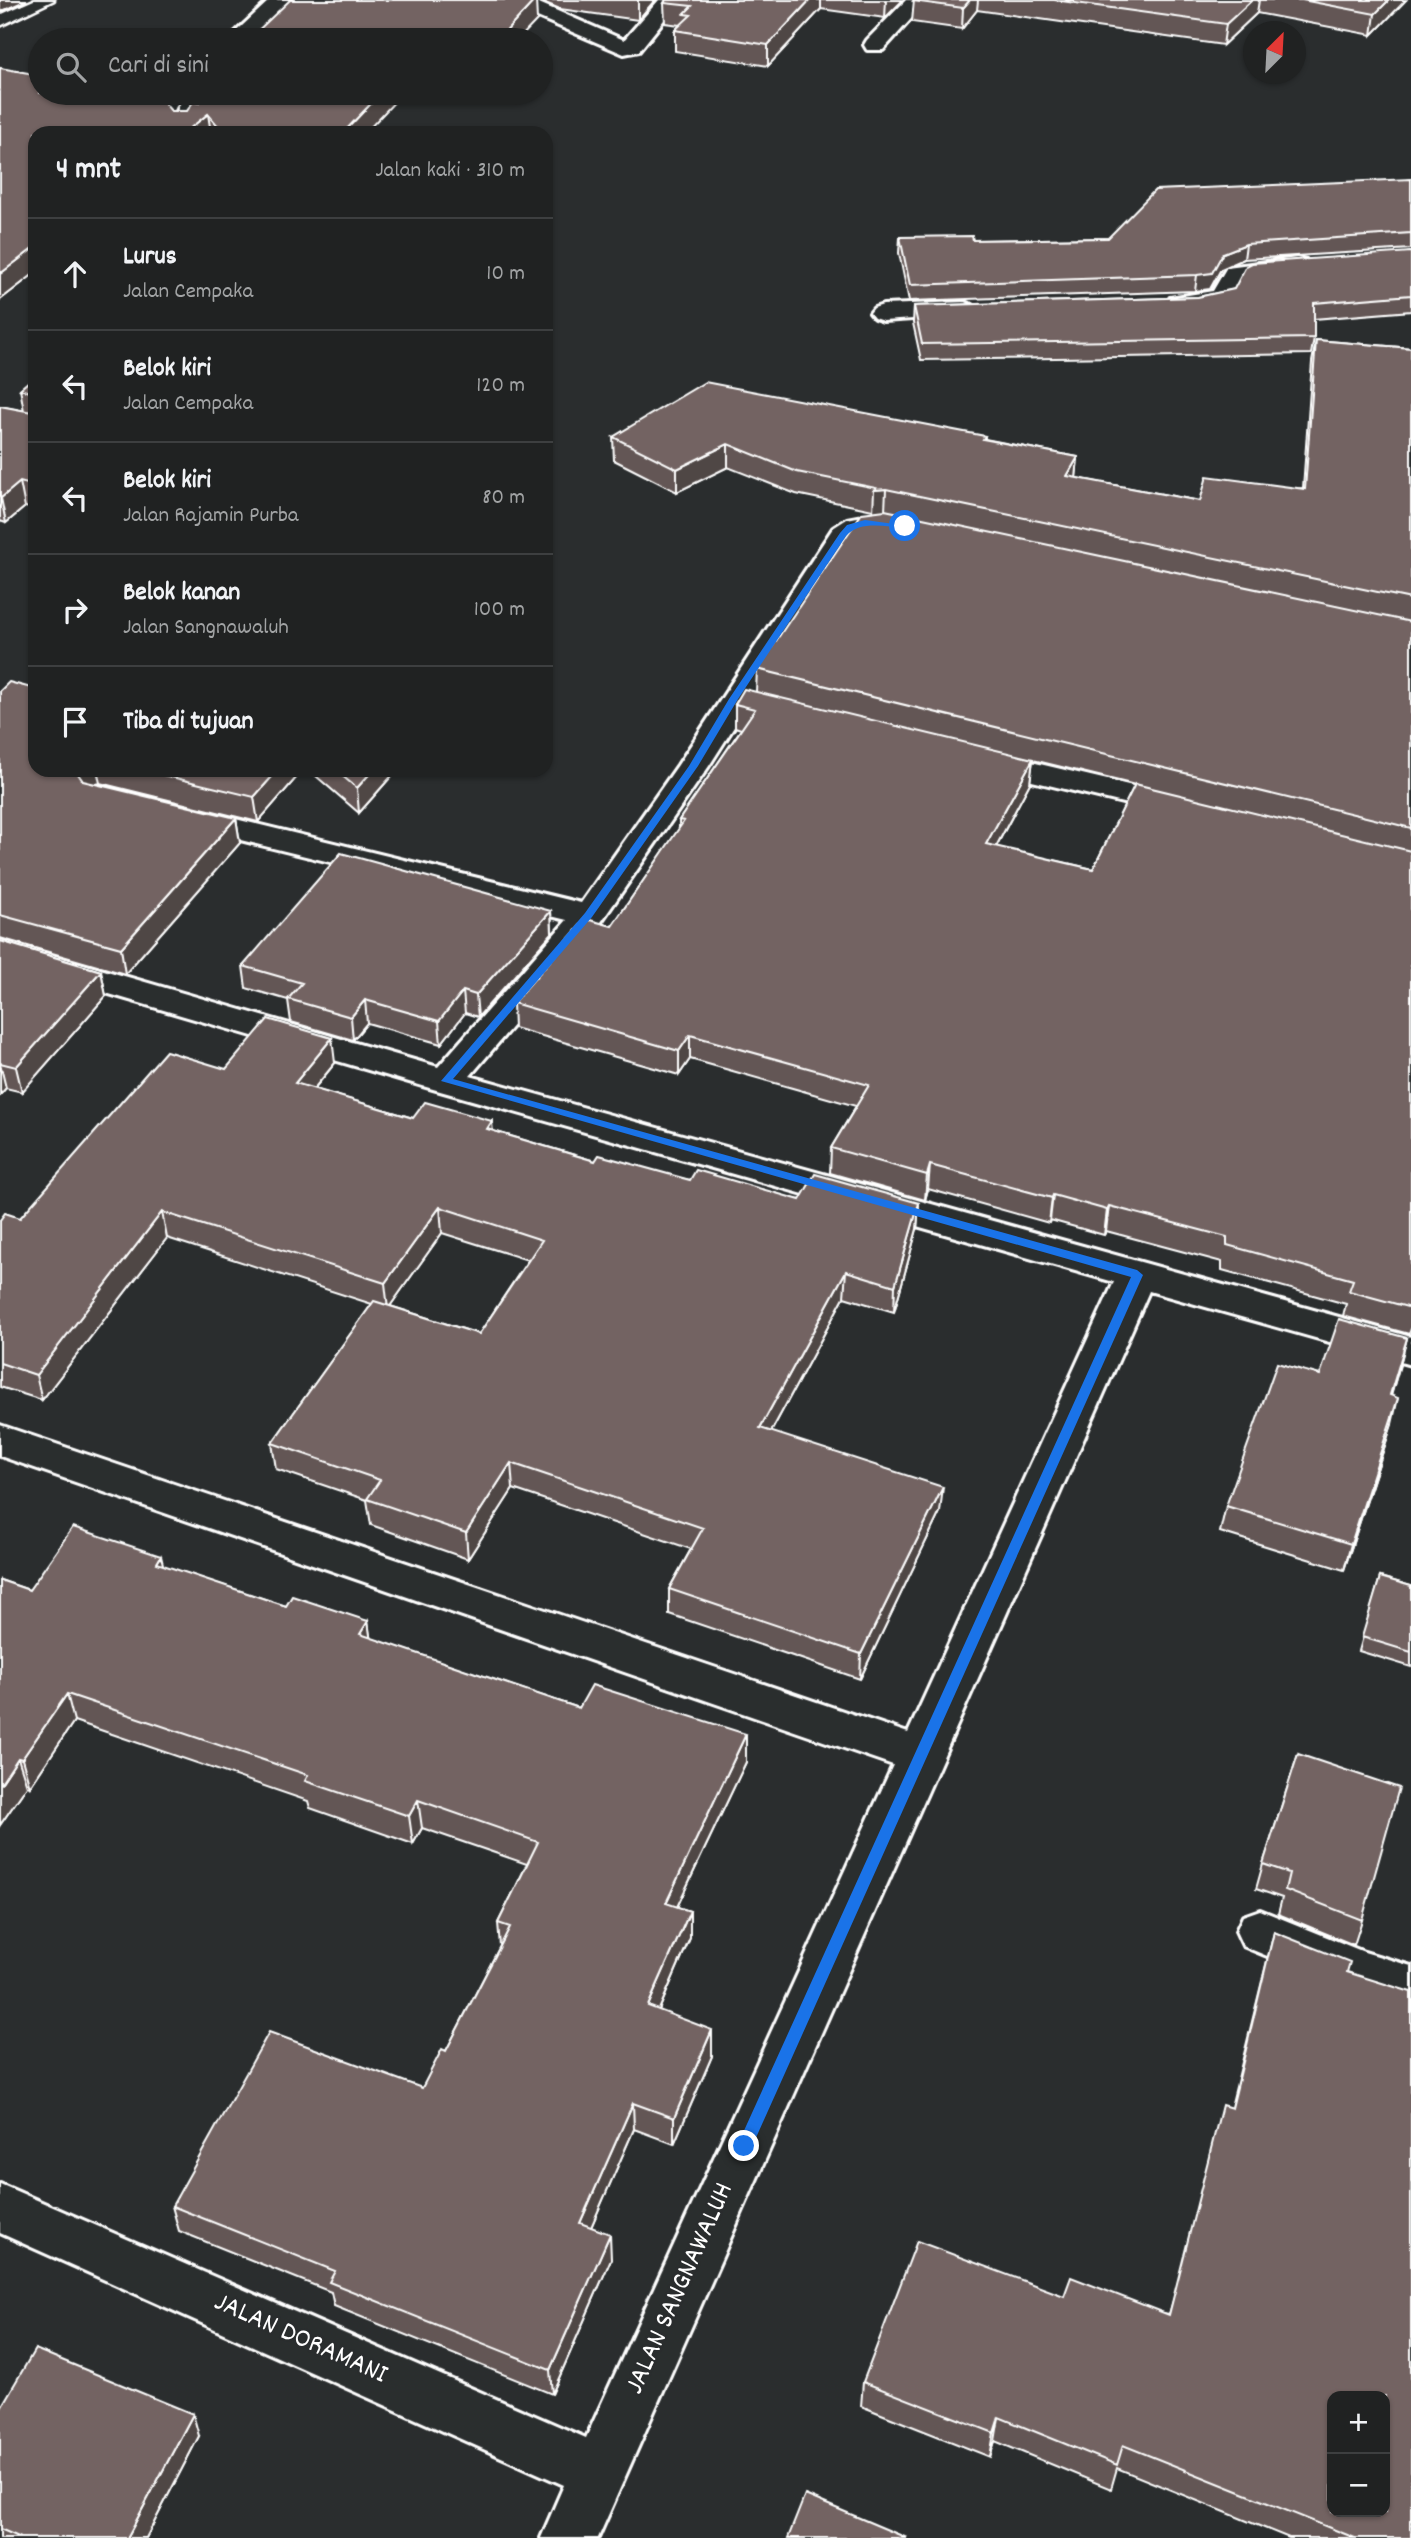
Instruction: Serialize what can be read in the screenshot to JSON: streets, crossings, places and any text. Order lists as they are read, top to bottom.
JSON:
{
  "streets": {
    "street": ["JALAN SANGNAWALUH", "JALAN DORAMANI"]
  },
  "crossings": [
    ["JALAN SANGNAWALUH", "JALAN DORAMANI"]
  ],
  "north": "top right",
  "page": {
    "search": "Cari di sini",
    "heading": ["4 mnt", "Jalan kaki · 310 m"],
    "list": [
      ["Lurus", "Jalan Cempaka", "10 m"],
      ["Belok kiri", "Jalan Cempaka", "120 m"],
      ["Belok kiri", "Jalan Rajamin Purba", "80 m"],
      ["Belok kanan", "Jalan Sangnawaluh", "100 m"],
      "Tiba di tujuan"
    ],
    "map_buttons": ["+", "−"]
  }
}
